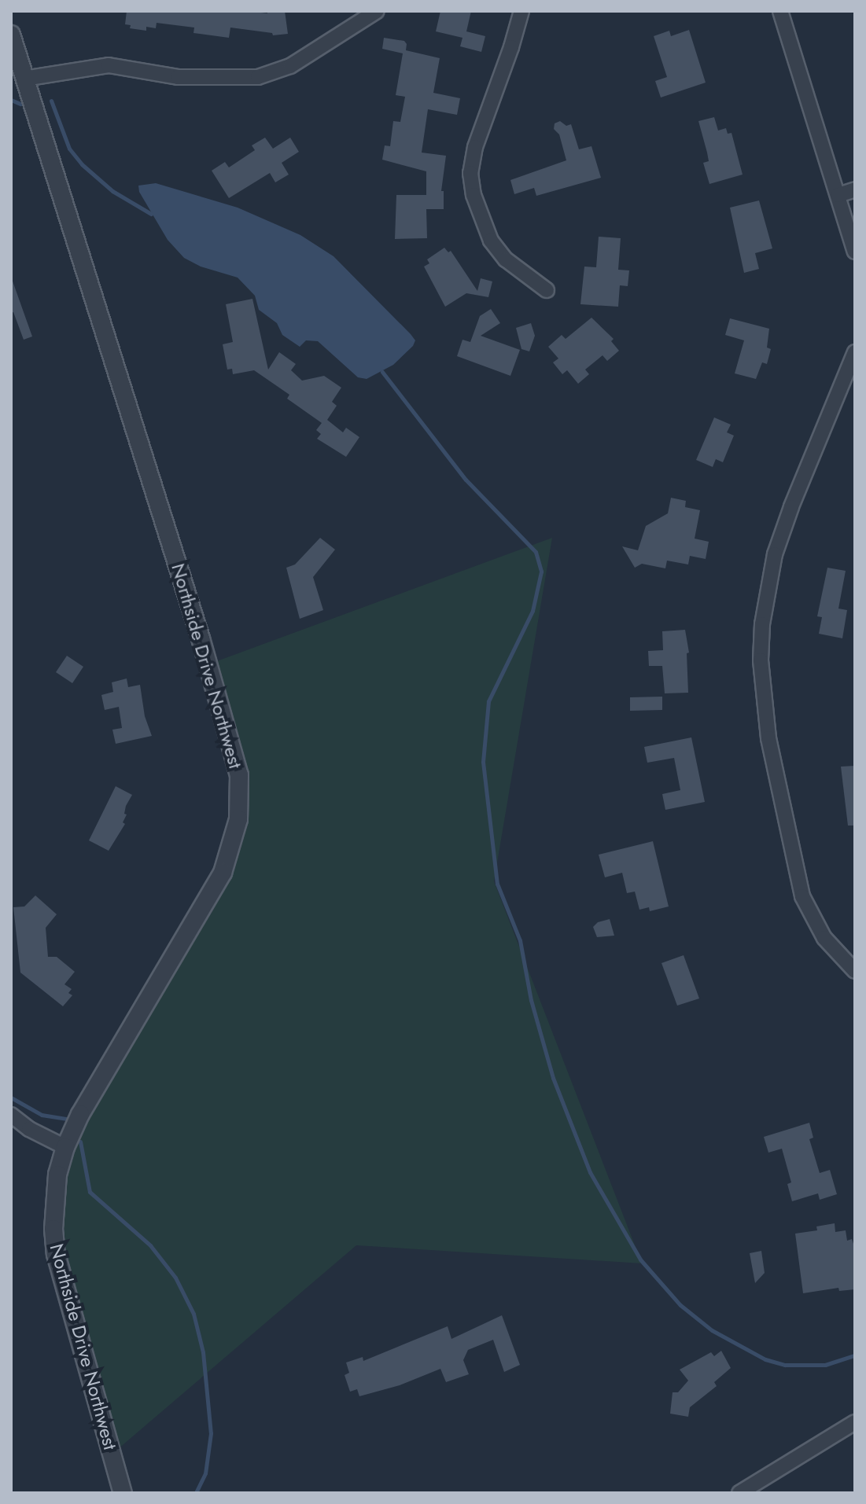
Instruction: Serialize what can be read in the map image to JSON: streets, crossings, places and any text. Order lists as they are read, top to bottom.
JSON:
{
  "streets": {
    "street": ["Northside Drive Northwest"]
  }
}
